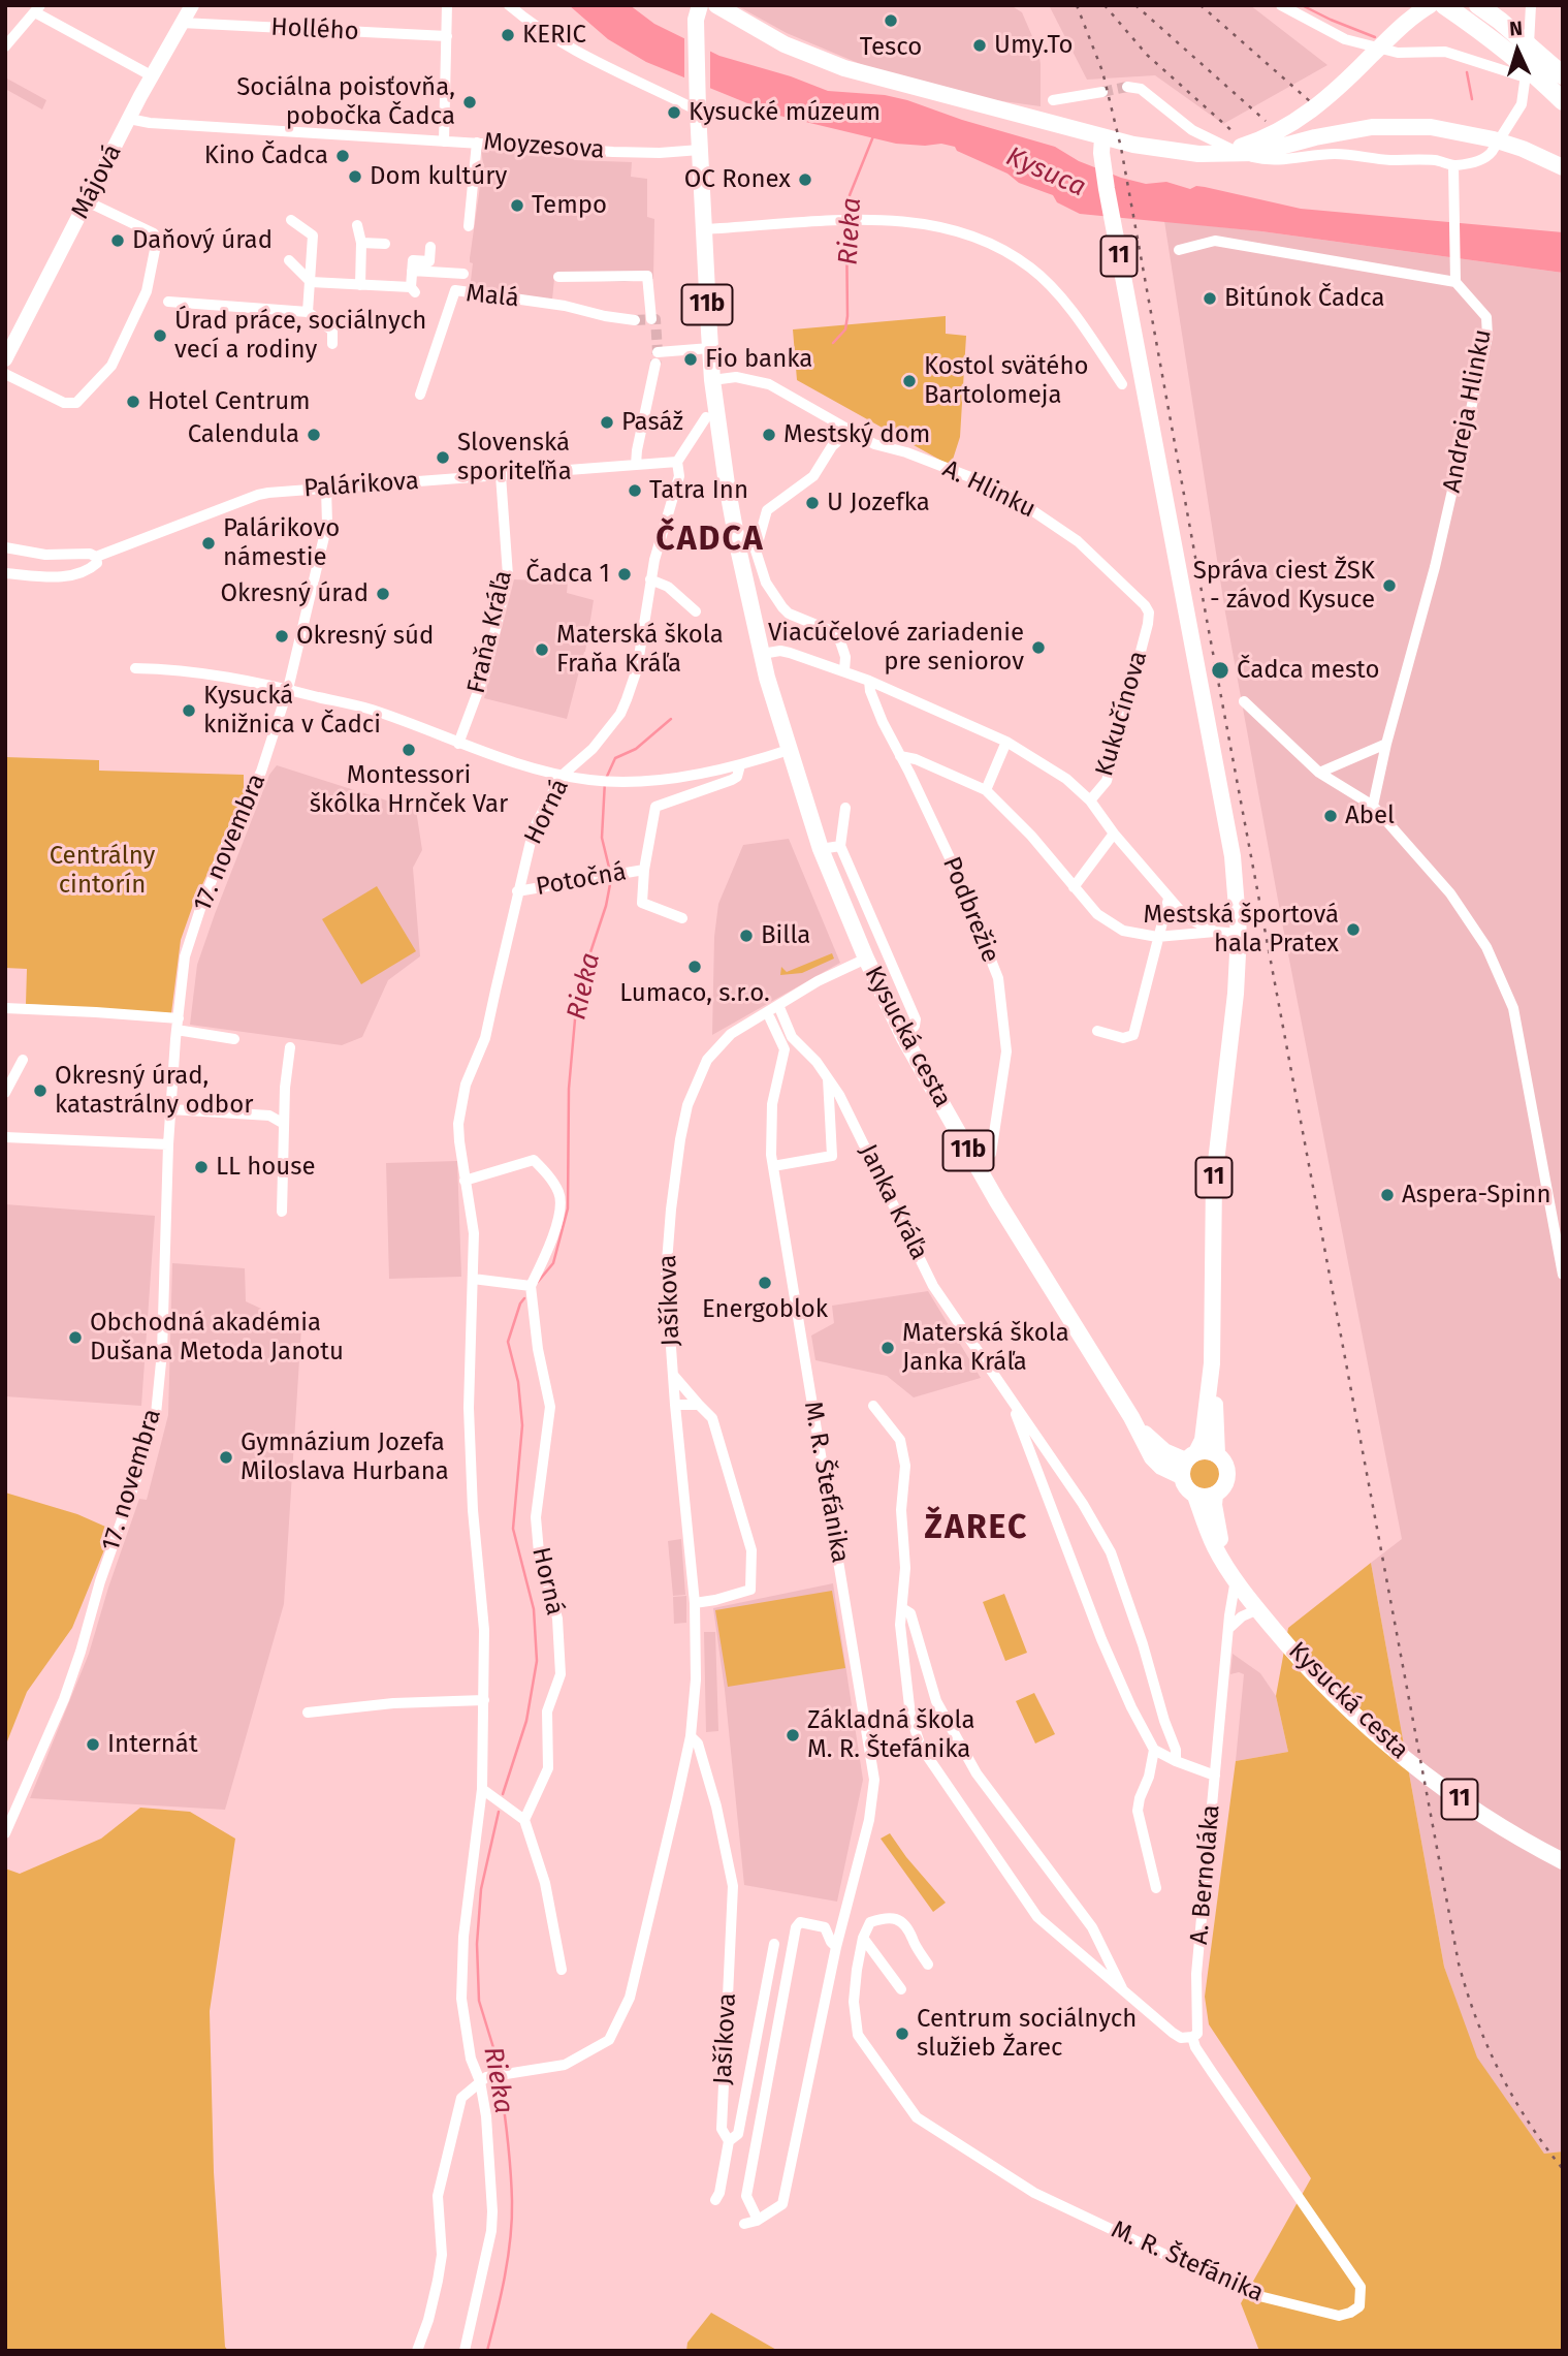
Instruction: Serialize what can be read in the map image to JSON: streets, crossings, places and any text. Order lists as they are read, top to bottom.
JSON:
{
  "streets": {
    "main road": [
      "Májová",
      "11",
      "11b",
      "Kysucká cesta"
    ],
    "street": [
      "Hollého",
      "Moyzesova",
      "Malá",
      "Andreja Hlinku",
      "Palárikova",
      "A. Hlinku",
      "Fraňa Kráľa",
      "Kukučínova",
      "Horná",
      "17. novembra",
      "Potočná",
      "Podbrežie",
      "Janka Kráľa",
      "Jašíkova",
      "M. R. Štefánika",
      "A. Bernoláka"
    ]
  },
  "crossings": [
    ["Hollého", "Májová"],
    ["Moyzesova", "Májová"],
    ["Moyzesova", "11b"],
    ["11", "Kysucká cesta"],
    ["11b", "A. Hlinku"],
    ["11b", "Kukučínova"],
    ["11b", "Kysucká cesta"],
    ["Palárikova", "Fraňa Kráľa"],
    ["Palárikova", "Horná"],
    ["Palárikova", "17. novembra"],
    ["A. Hlinku", "Kukučínova"],
    ["Kukučínova", "Podbrežie"],
    ["Horná", "Potočná"],
    ["Horná", "Jašíkova"],
    ["Kysucká cesta", "Jašíkova"],
    ["Kysucká cesta", "A. Bernoláka"],
    ["Janka Kráľa", "Jašíkova"],
    ["M. R. Štefánika", "A. Bernoláka"]
  ],
  "districts": ["ČADCA", "ŽAREC"],
  "water": ["Kysuca", "Rieka"],
  "parks": ["Centrálny cintorín"],
  "places": [
    "Tesco",
    "KERIC",
    "Umy.To",
    "Sociálna poisťovňa, pobočka Čadca",
    "Kysucké múzeum",
    "Kino Čadca",
    "Dom kultúry",
    "OC Ronex",
    "Tempo",
    "Daňový úrad",
    "Bitúnok Čadca",
    "Úrad práce, sociálnych vecí a rodiny",
    "Fio banka",
    "Kostol svätého Bartolomeja",
    "Hotel Centrum",
    "Pasáž",
    "Calendula",
    "Mestský dom",
    "Slovenská sporiteľňa",
    "Tatra Inn",
    "U Jozefka",
    "Palárikovo námestie",
    "Čadca 1",
    "Správa ciest ŽSK - závod Kysuce",
    "Okresný úrad",
    "Okresný súd",
    "Viacúčelové zariadenie pre seniorov",
    "Materská škola Fraňa Kráľa",
    "Čadca mesto",
    "Kysucká knižnica v Čadci",
    "Montessori škôlka Hrnček Var",
    "Abel",
    "Mestská športová hala Pratex",
    "Billa",
    "Lumaco, s.r.o.",
    "Okresný úrad, katastrálny odbor",
    "LL house",
    "Aspera-Spinn",
    "Energoblok",
    "Obchodná akadémia Dušana Metoda Janotu",
    "Materská škola Janka Kráľa",
    "Gymnázium Jozefa Miloslava Hurbana",
    "Základná škola M. R. Štefánika",
    "Internát",
    "Centrum sociálnych služieb Žarec"
  ],
  "north": "top"
}
